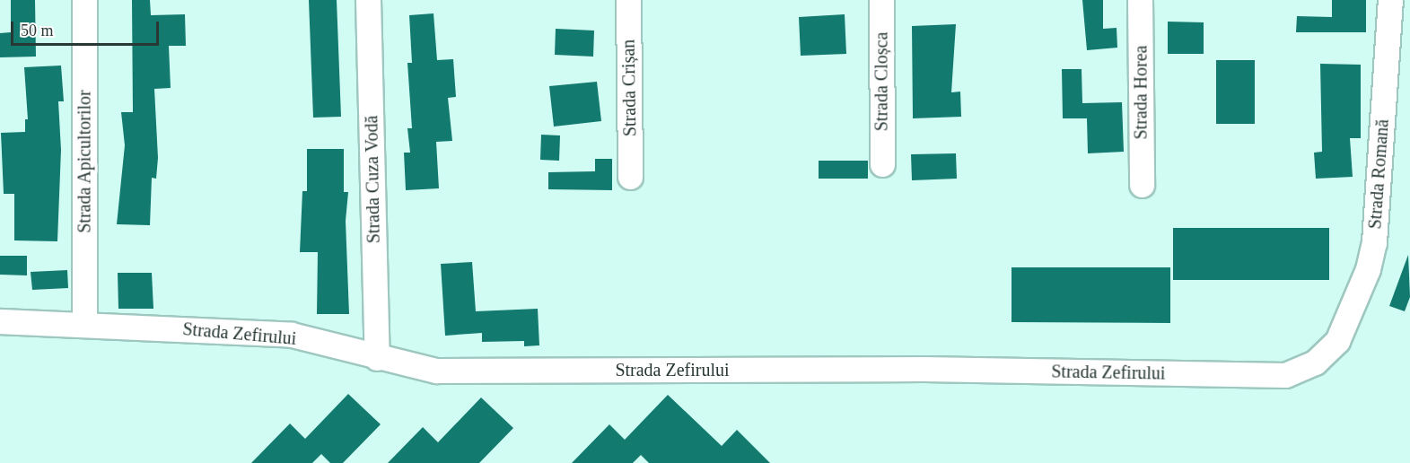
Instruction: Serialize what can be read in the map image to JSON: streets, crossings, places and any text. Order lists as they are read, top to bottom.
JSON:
{
  "streets": {
    "street": [
      "Strada Cloșca",
      "Strada Crișan",
      "Strada Horea",
      "Strada Apicultorilor",
      "Strada Romană",
      "Strada Cuza Vodă",
      "Strada Zefirului"
    ]
  },
  "crossings": [
    ["Strada Apicultorilor", "Strada Zefirului"],
    ["Strada Romană", "Strada Zefirului"],
    ["Strada Cuza Vodă", "Strada Zefirului"]
  ],
  "scale_bar": "50 m"
}
